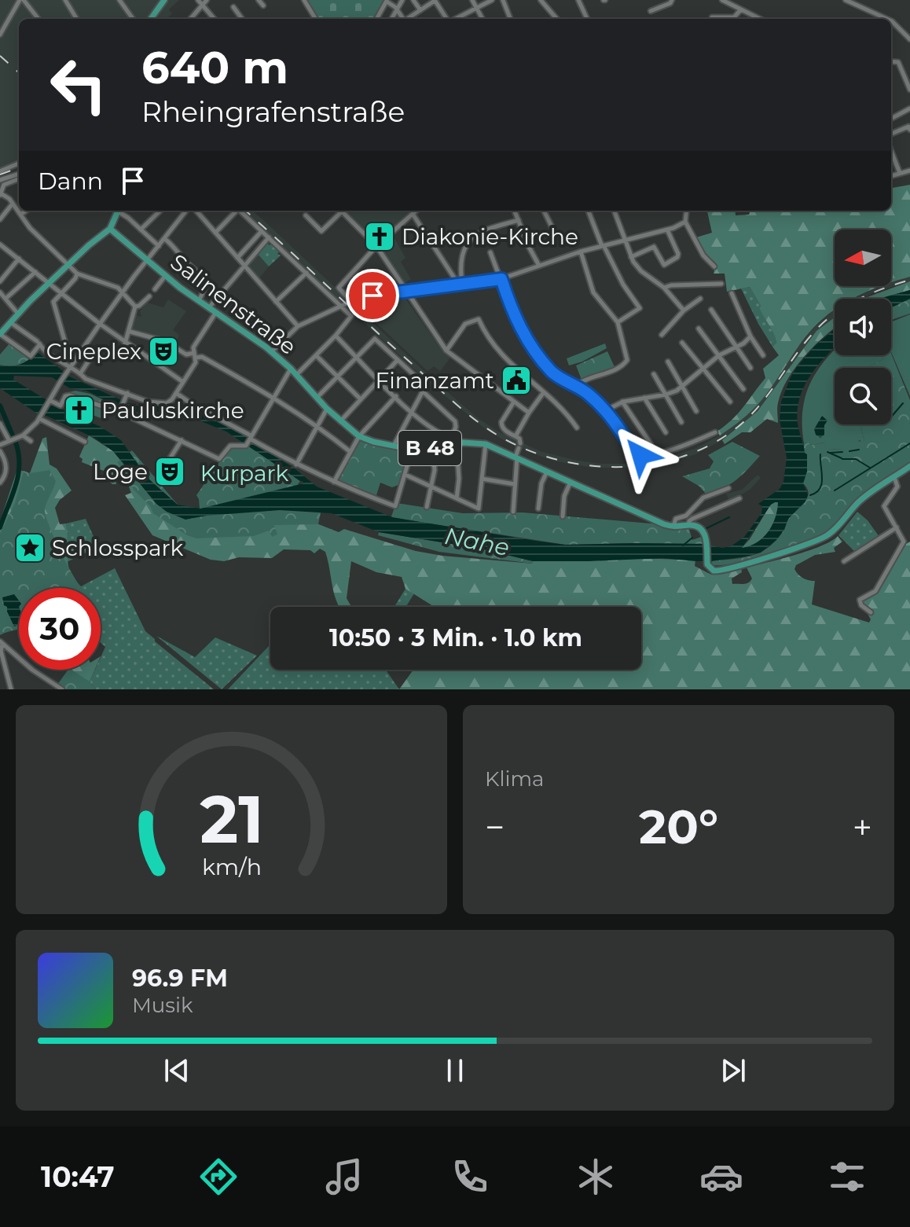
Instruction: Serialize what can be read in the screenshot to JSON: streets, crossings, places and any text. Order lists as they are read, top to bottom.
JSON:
{
  "streets": {
    "main road": ["Salinenstraße", "B 48"]
  },
  "water": ["Nahe"],
  "parks": ["Kurpark"],
  "places": {
    "church": ["Diakonie-Kirche", "Pauluskirche"],
    "theatre": ["Cineplex", "Loge"],
    "public building": ["Finanzamt"],
    "place": ["Schlosspark"]
  },
  "north": "left",
  "page": {
    "turn": ["640 m", "Rheingrafenstraße"],
    "then": "Dann",
    "limit": "30",
    "trip": "10:50 · 3 Min. · 1.0 km",
    "tile": "Klima",
    "heat": ["−", "20°", "+"],
    "song": ["96.9 FM", "Musik"],
    "tabs": "10:47",
    "gauge": ["21", "km/h"]
  }
}
